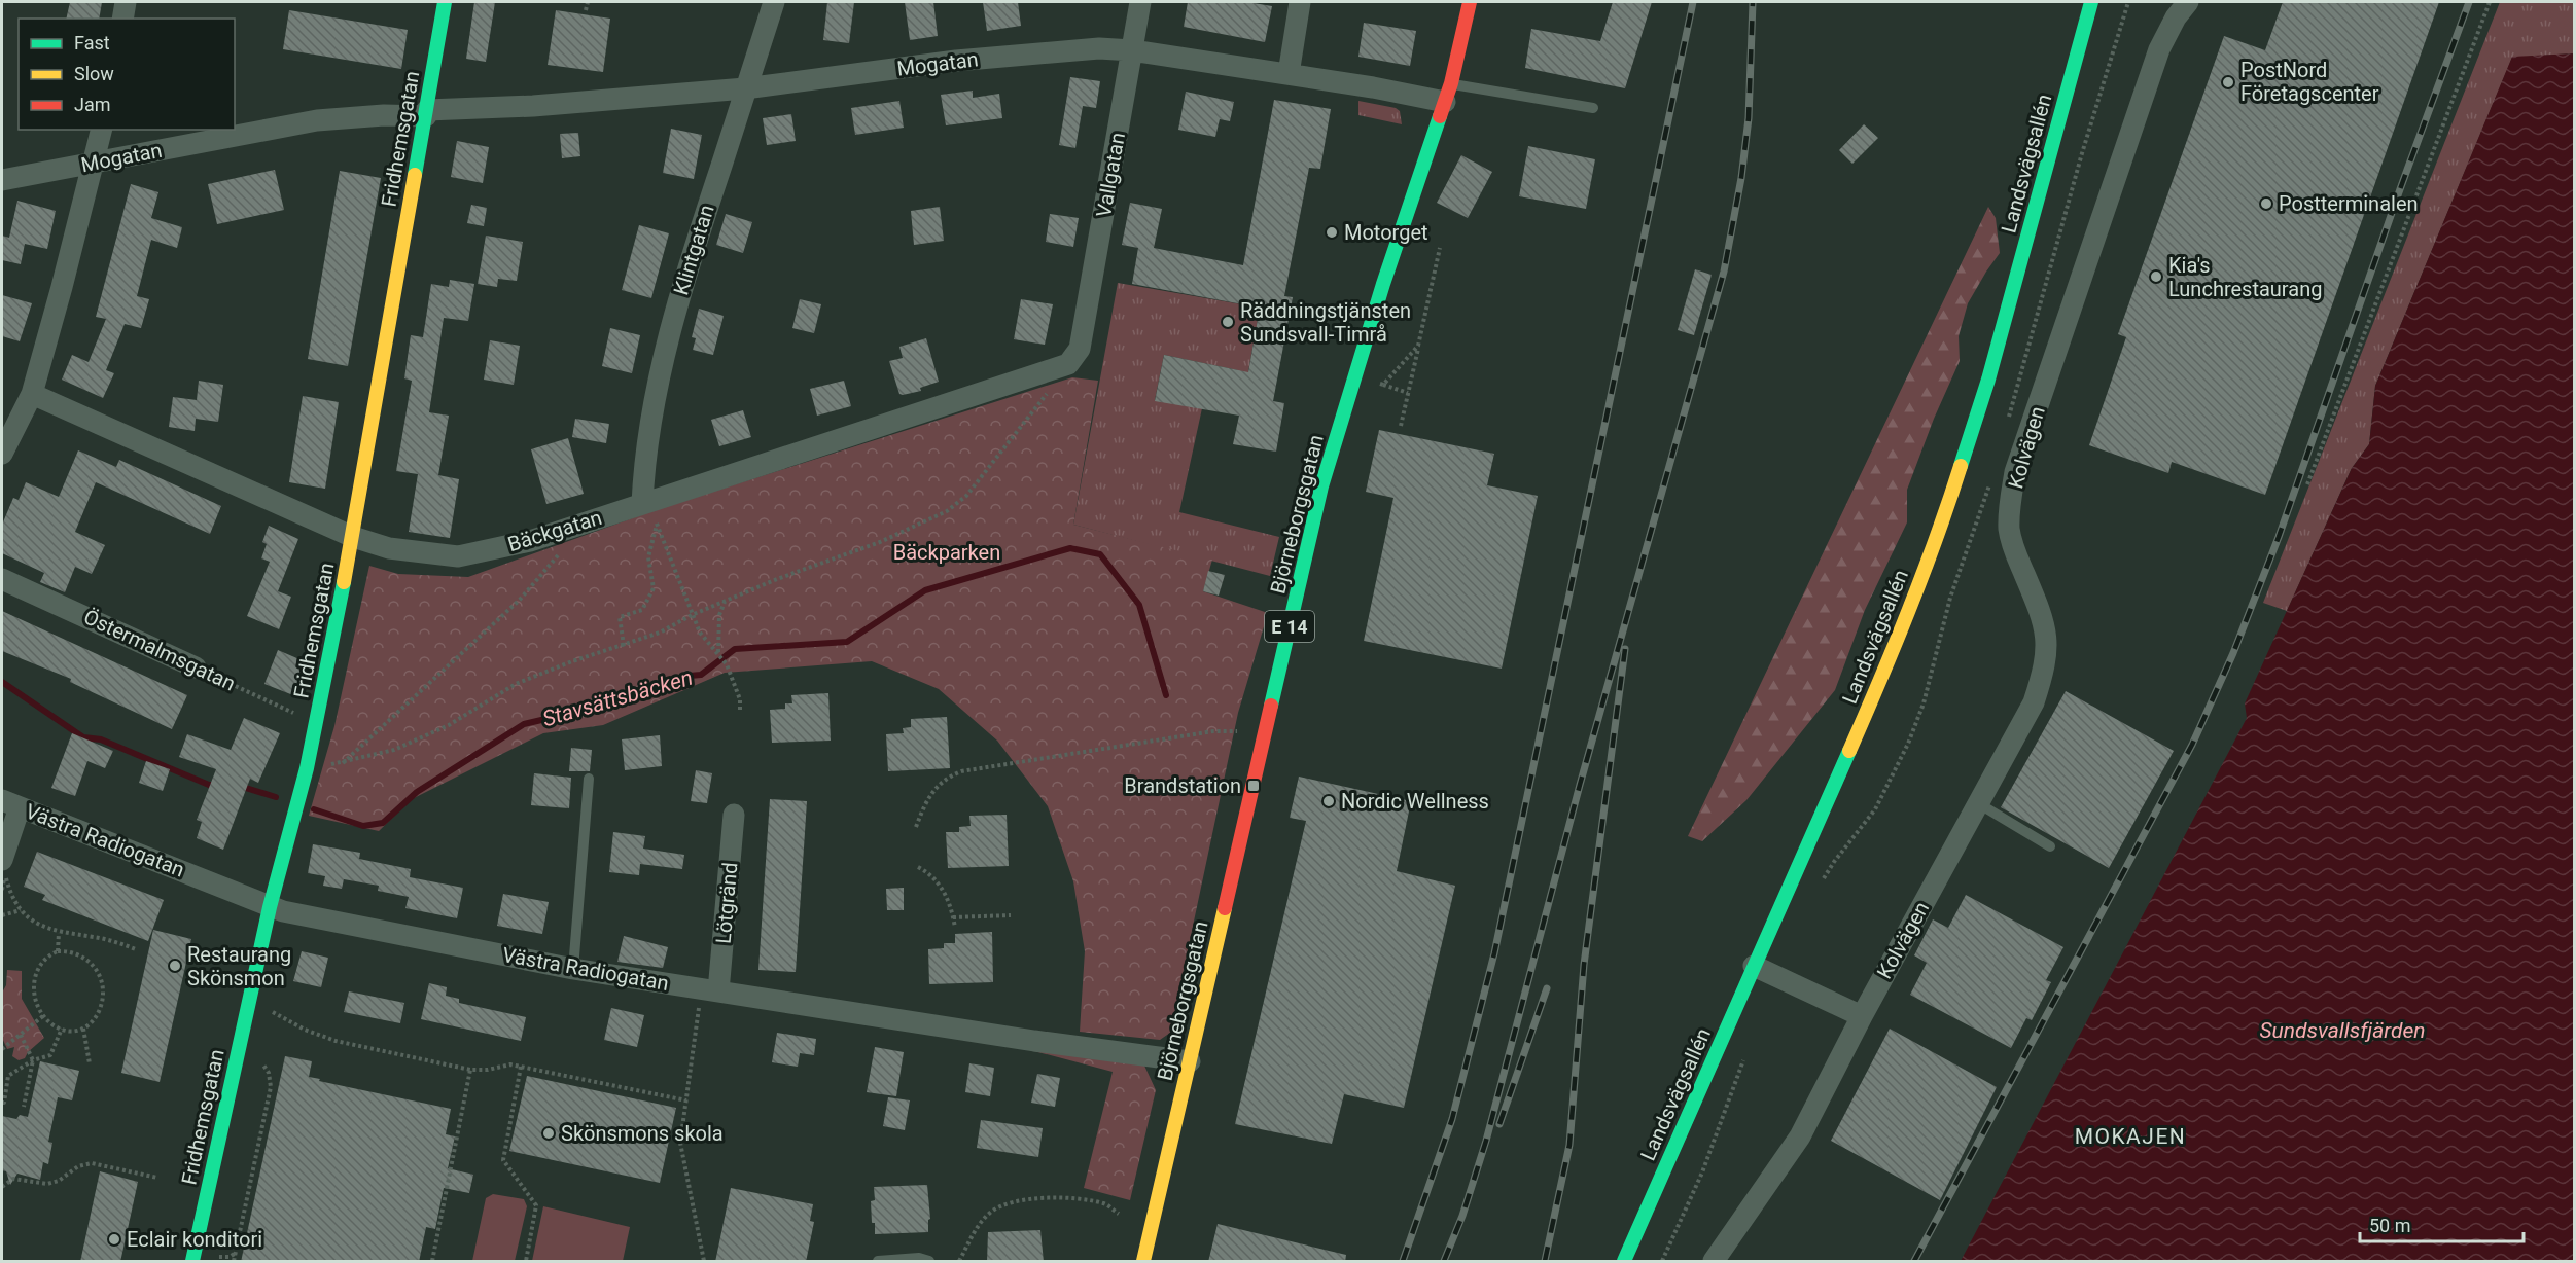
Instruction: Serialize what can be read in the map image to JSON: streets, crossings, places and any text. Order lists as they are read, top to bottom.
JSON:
{
  "streets": {
    "main road": [
      "Fridhemsgatan",
      "Landsvägsallén",
      "Björneborgsgatan",
      "E 14"
    ],
    "street": [
      "Mogatan",
      "Vallgatan",
      "Klintgatan",
      "Kolvägen",
      "Bäckgatan",
      "Östermalmsgatan",
      "Västra Radiogatan",
      "Lötgränd"
    ]
  },
  "crossings": [
    ["Mogatan", "Fridhemsgatan"],
    ["Mogatan", "Vallgatan"],
    ["Mogatan", "Klintgatan"],
    ["Mogatan", "Björneborgsgatan"],
    ["Fridhemsgatan", "Bäckgatan"],
    ["Fridhemsgatan", "Östermalmsgatan"],
    ["Fridhemsgatan", "Västra Radiogatan"],
    ["Vallgatan", "Bäckgatan"],
    ["Klintgatan", "Bäckgatan"],
    ["Björneborgsgatan", "Västra Radiogatan"],
    ["Västra Radiogatan", "Lötgränd"]
  ],
  "districts": ["MOKAJEN"],
  "water": ["Stavsättsbäcken", "Sundsvallsfjärden"],
  "parks": ["Bäckparken"],
  "places": {
    "other": [
      "PostNord Företagscenter",
      "Postterminalen",
      "Motorget",
      "Kia's Lunchrestaurang",
      "Räddningstjänsten Sundsvall-Timrå",
      "Nordic Wellness",
      "Restaurang Skönsmon",
      "Skönsmons skola",
      "Eclair konditori"
    ],
    "transit": ["Brandstation"]
  },
  "legend": ["Fast", "Slow", "Jam"],
  "scale_bar": "50 m"
}
